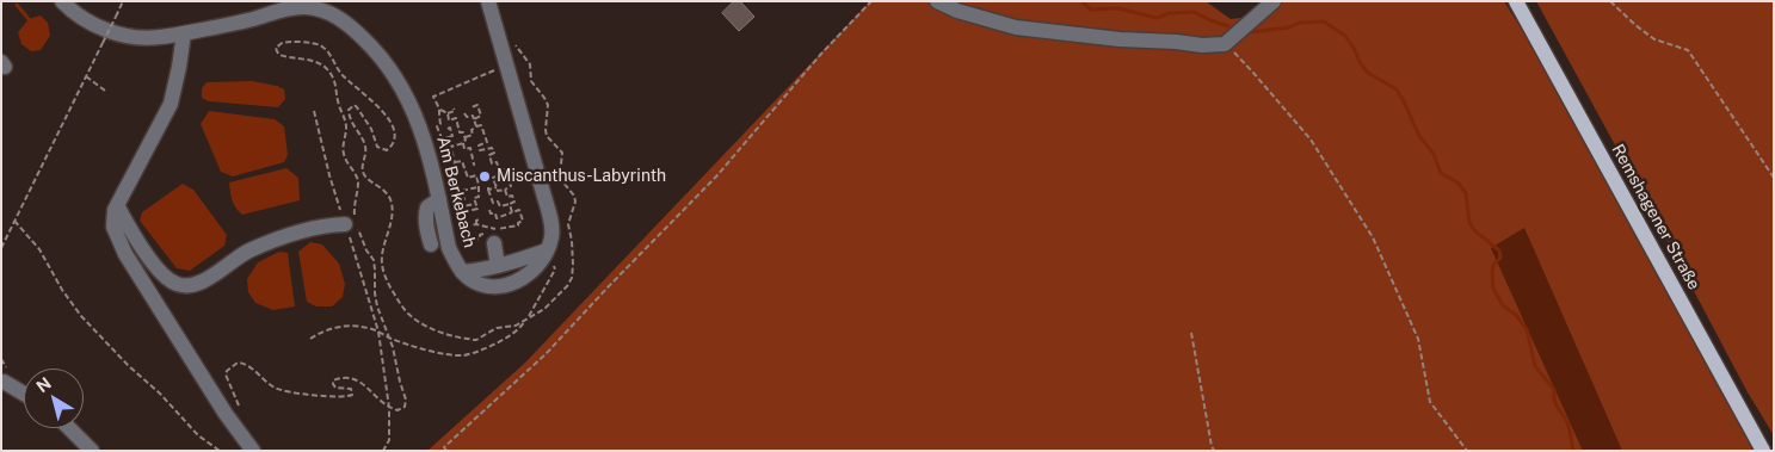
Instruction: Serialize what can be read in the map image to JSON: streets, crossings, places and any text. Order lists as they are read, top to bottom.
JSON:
{
  "streets": {
    "main road": ["Remshagener Straße"],
    "lane": ["Am Berkebach"]
  },
  "places": ["Miscanthus-Labyrinth"],
  "north": "top left"
}
